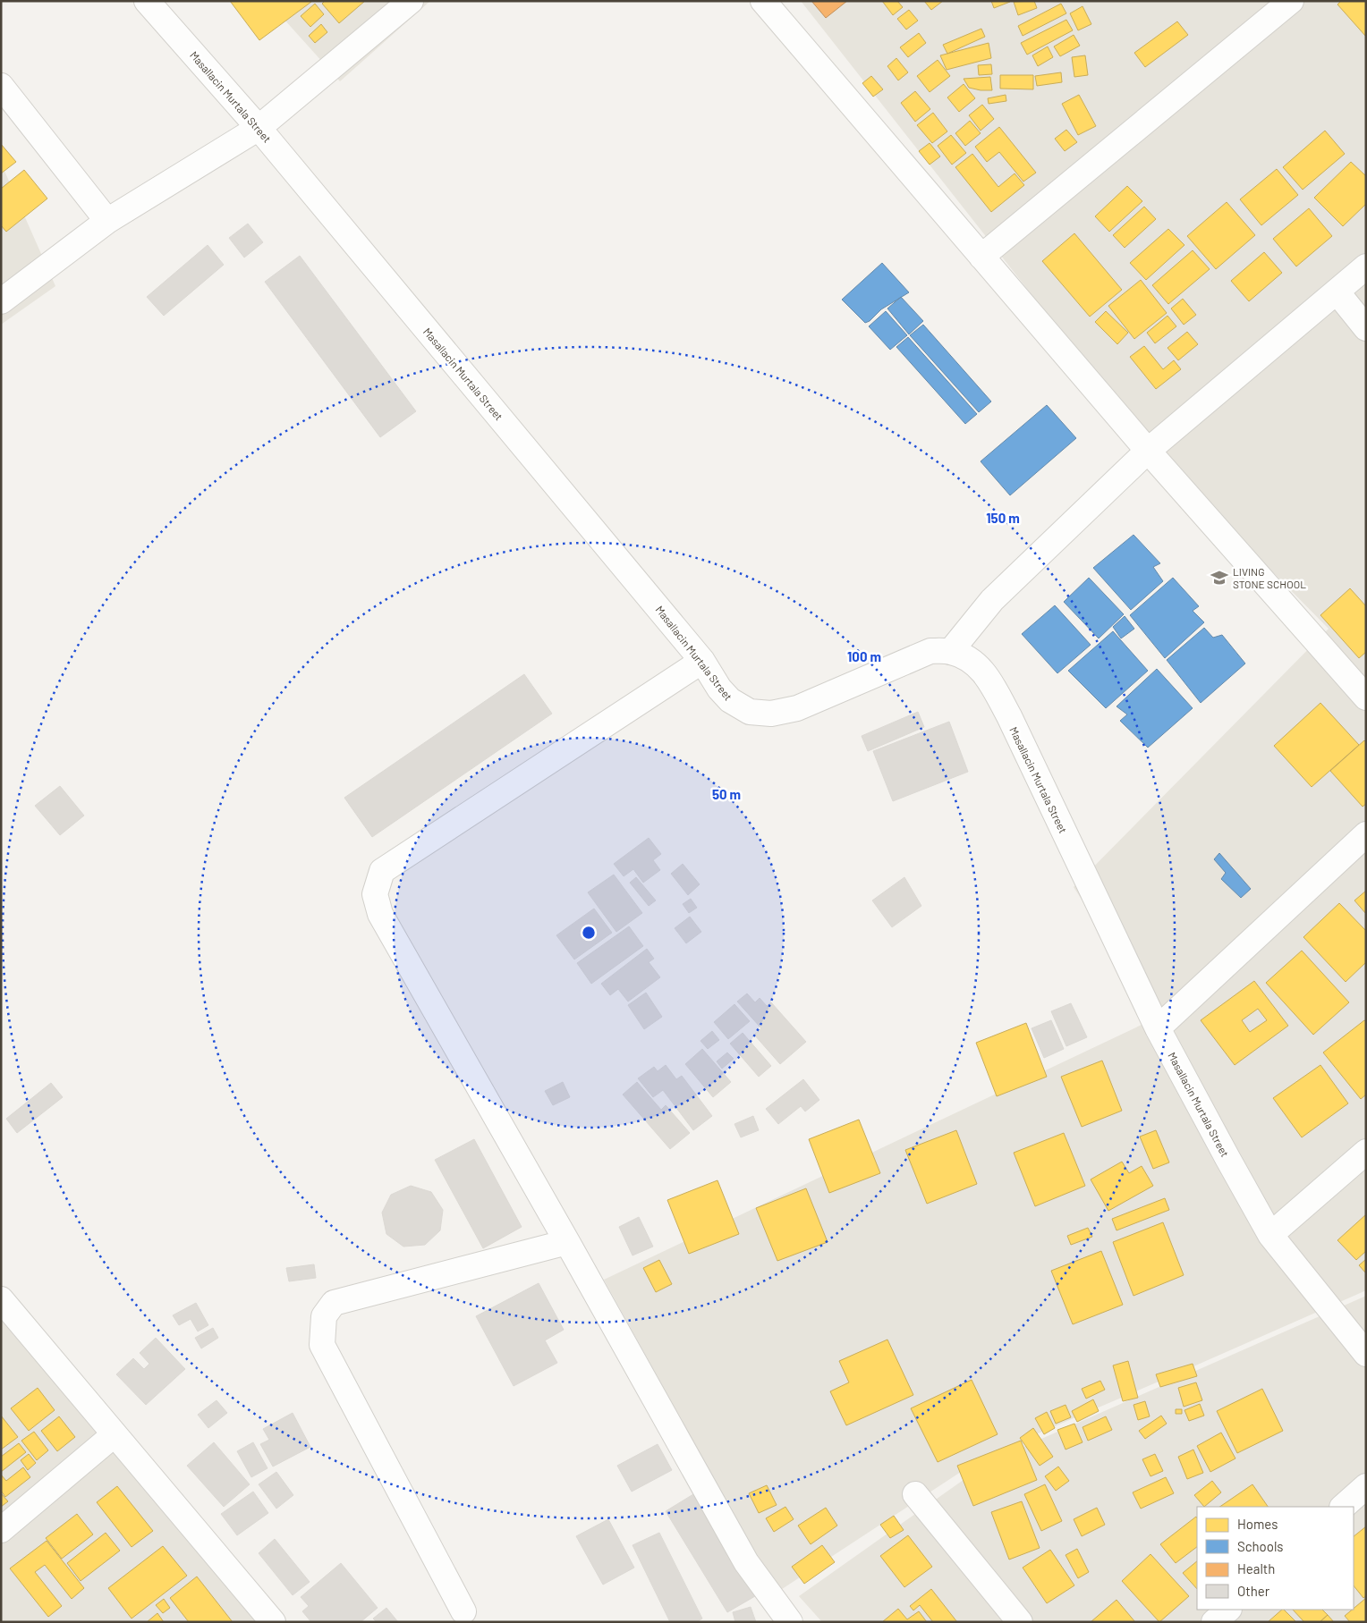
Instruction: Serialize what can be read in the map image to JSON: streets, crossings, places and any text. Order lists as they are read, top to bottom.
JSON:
{
  "streets": {
    "street": ["Masallacin Murtala Street"]
  },
  "places": {
    "school or university": ["LIVING STONE SCHOOL"]
  },
  "legend": [
    "Homes",
    "Schools",
    "Health",
    "Other"
  ],
  "rings": ["150 m", "100 m", "50 m"]
}
